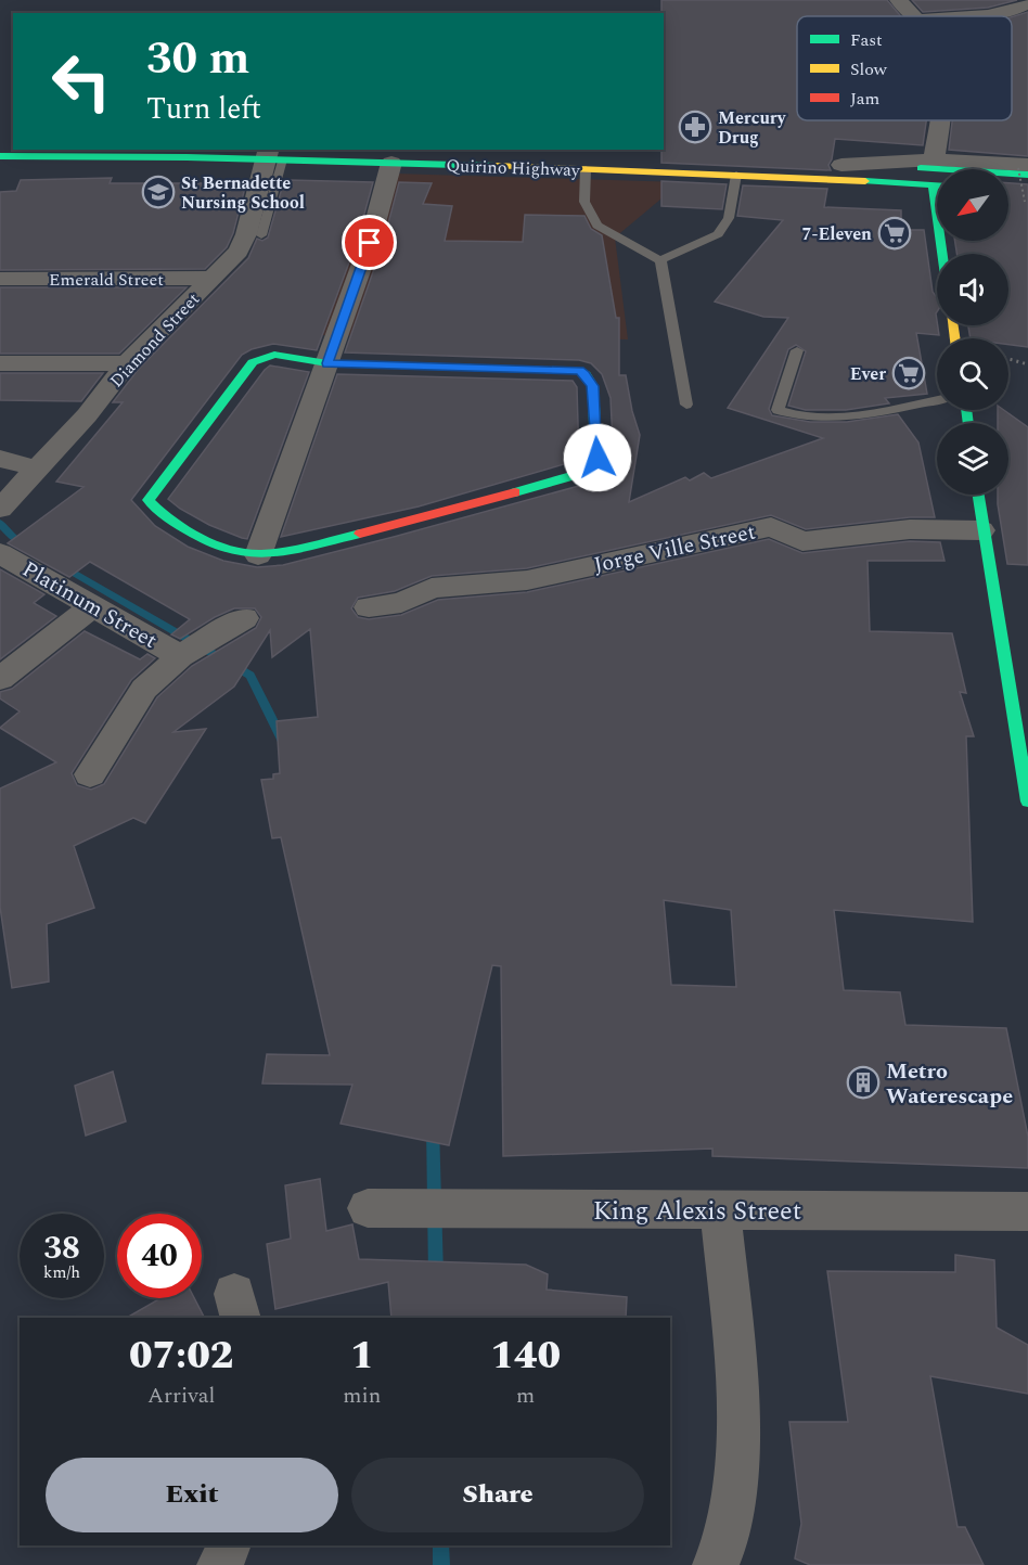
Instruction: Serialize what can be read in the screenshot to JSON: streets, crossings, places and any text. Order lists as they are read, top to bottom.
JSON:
{
  "streets": {
    "street": [
      "Quirino Highway",
      "Emerald Street",
      "Diamond Street",
      "Jorge Ville Street",
      "Platinum Street",
      "King Alexis Street"
    ]
  },
  "crossings": [
    ["Quirino Highway", "Diamond Street"],
    ["Emerald Street", "Diamond Street"]
  ],
  "places": {
    "pharmacy": ["Mercury Drug"],
    "school or university": ["St Bernadette Nursing School"],
    "supermarket": ["7-Eleven", "Ever"],
    "building": ["Metro Waterescape"]
  },
  "legend": ["Fast", "Slow", "Jam"],
  "north": "bottom left",
  "page": {
    "turn": ["30 m", "Turn left"],
    "speed": "38 km/h",
    "limit": "40",
    "eta": [
      "07:02",
      "Arrival",
      "1",
      "min",
      "140",
      "m"
    ],
    "buttons": ["Exit", "Share"]
  }
}
